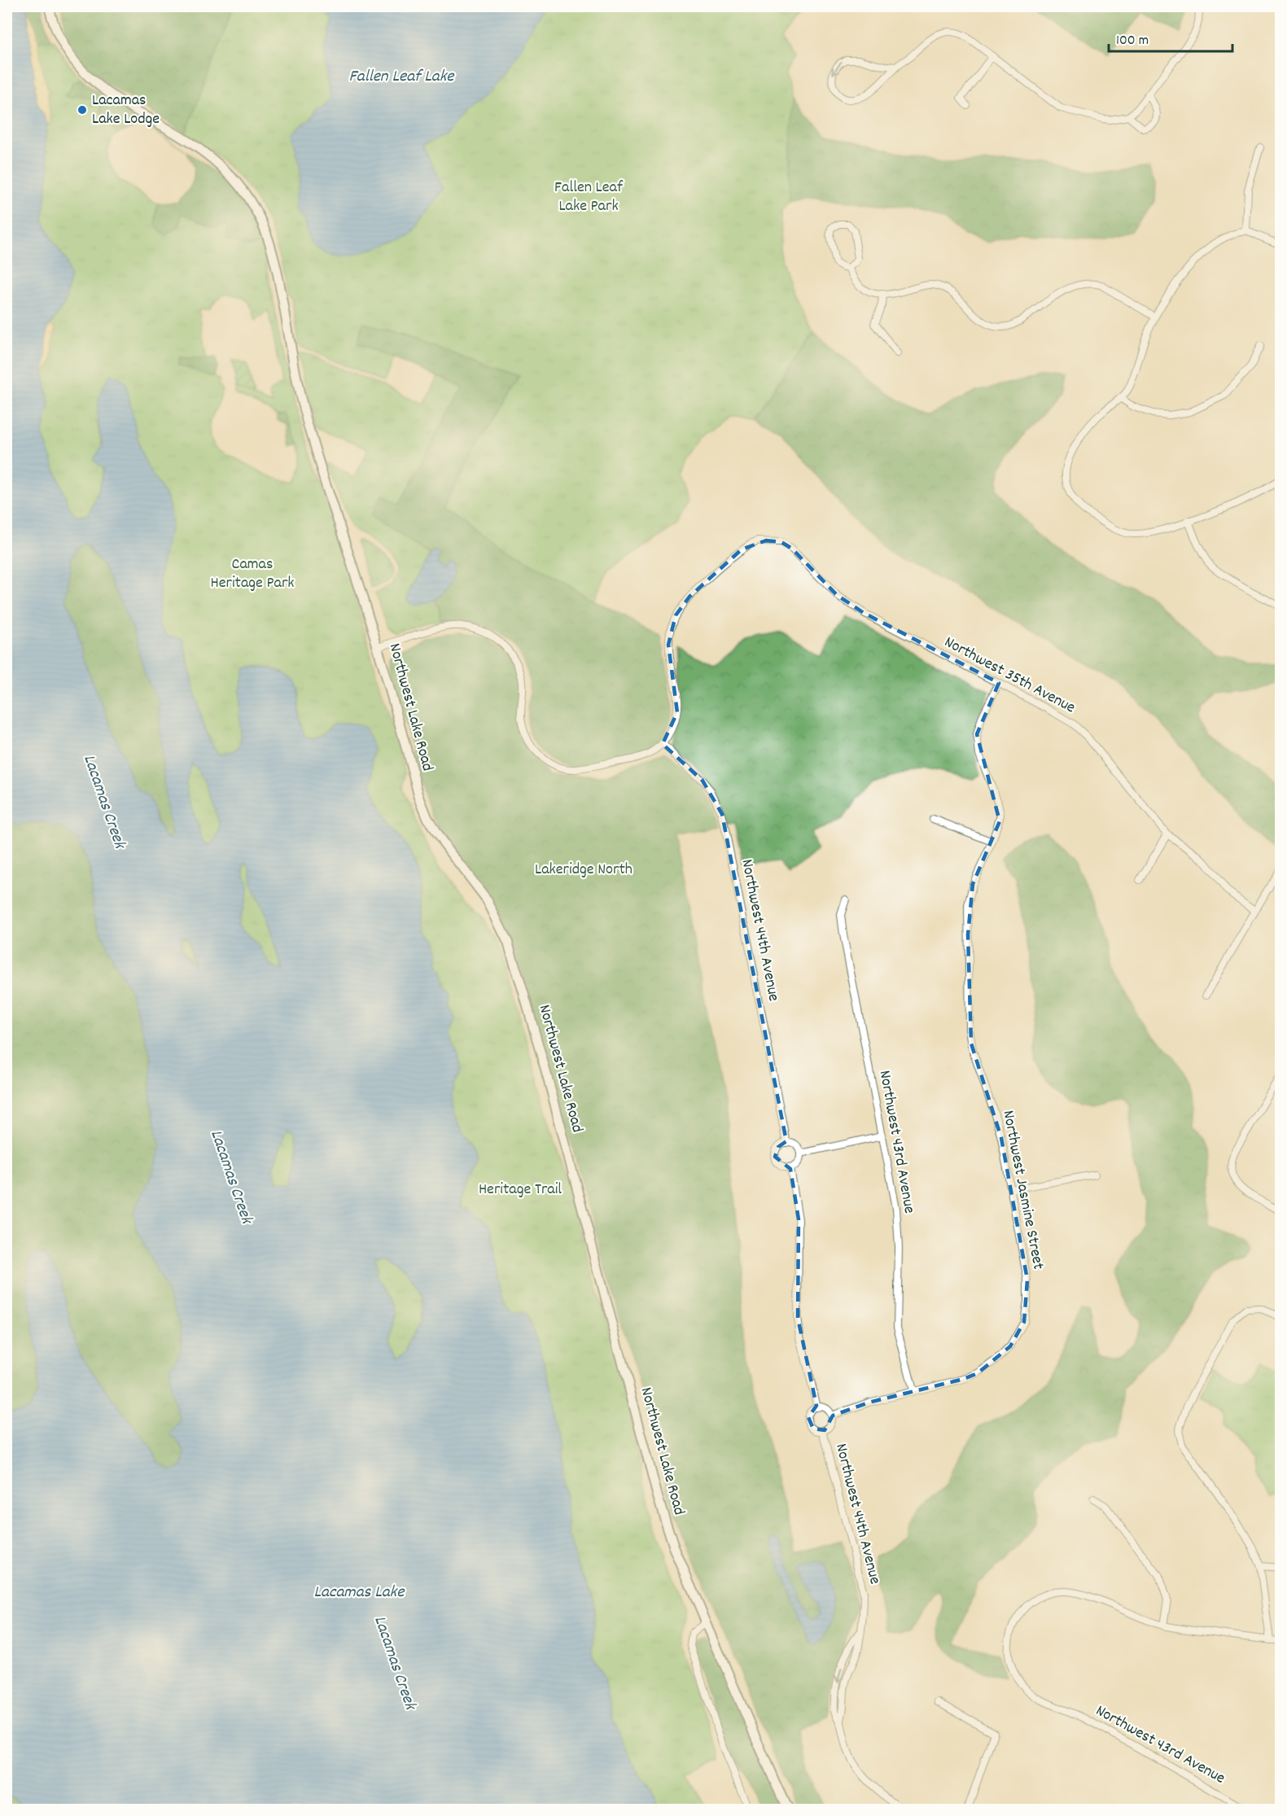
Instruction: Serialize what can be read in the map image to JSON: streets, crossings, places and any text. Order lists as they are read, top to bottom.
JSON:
{
  "streets": {
    "main road": ["Northwest Lake Road"],
    "street": [
      "Northwest 35th Avenue",
      "Northwest 44th Avenue",
      "Northwest 43rd Avenue",
      "Northwest Jasmine Street"
    ]
  },
  "crossings": [
    ["Northwest 35th Avenue", "Northwest 44th Avenue"],
    ["Northwest 35th Avenue", "Northwest Jasmine Street"],
    ["Northwest 44th Avenue", "Northwest Jasmine Street"],
    ["Northwest 43rd Avenue", "Northwest Jasmine Street"]
  ],
  "water": ["Fallen Leaf Lake", "Lacamas Creek", "Lacamas Lake"],
  "parks": [
    "Fallen Leaf Lake Park",
    "Camas Heritage Park",
    "Lakeridge North",
    "Heritage Trail"
  ],
  "places": ["Lacamas Lake Lodge"],
  "scale_bar": "100 m"
}
